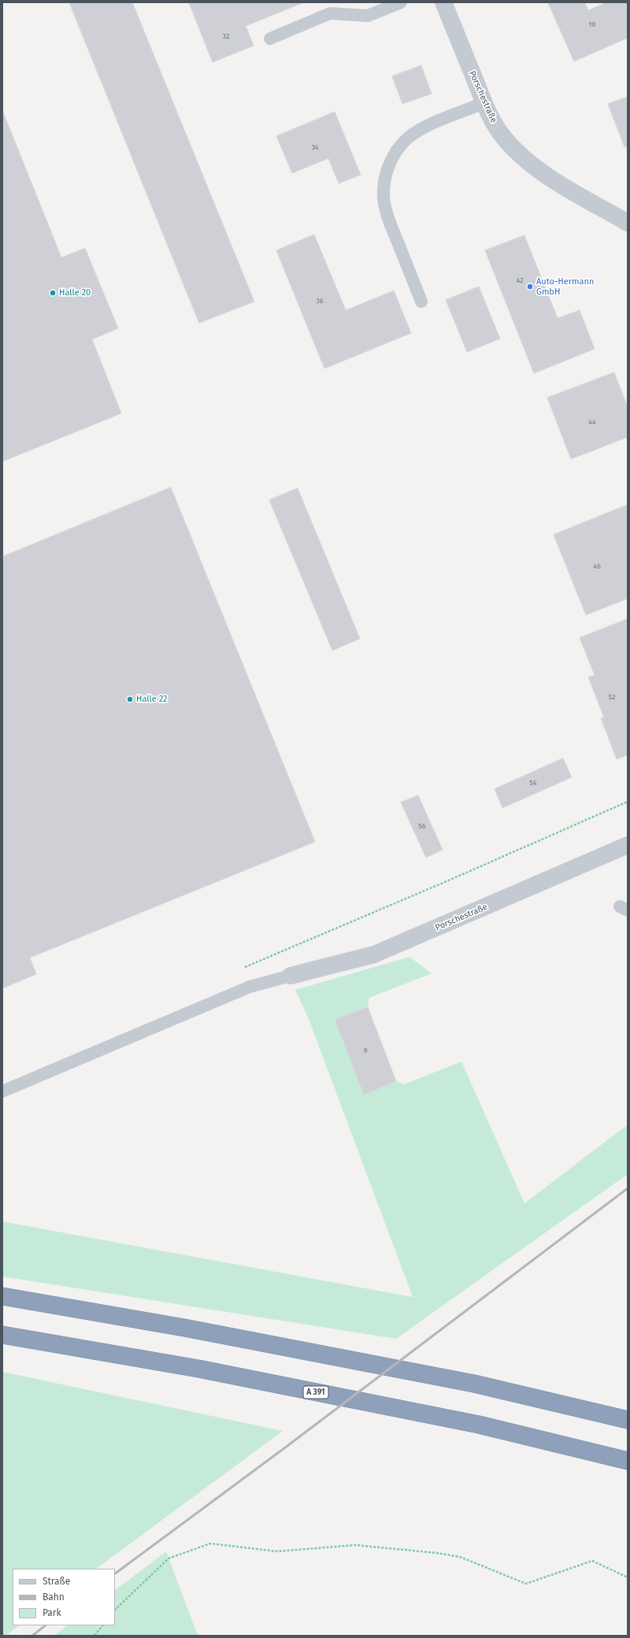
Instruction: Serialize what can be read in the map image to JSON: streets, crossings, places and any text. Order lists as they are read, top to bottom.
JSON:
{
  "streets": {
    "highway": ["A 391"],
    "street": ["Porschestraße"]
  },
  "places": ["Auto-Hermann GmbH", "Halle 20", "Halle 22"],
  "house_numbers": [
    "10",
    "32",
    "34",
    "42",
    "36",
    "44",
    "46",
    "52",
    "54",
    "56",
    "9"
  ],
  "legend": ["Straße", "Bahn", "Park"]
}
